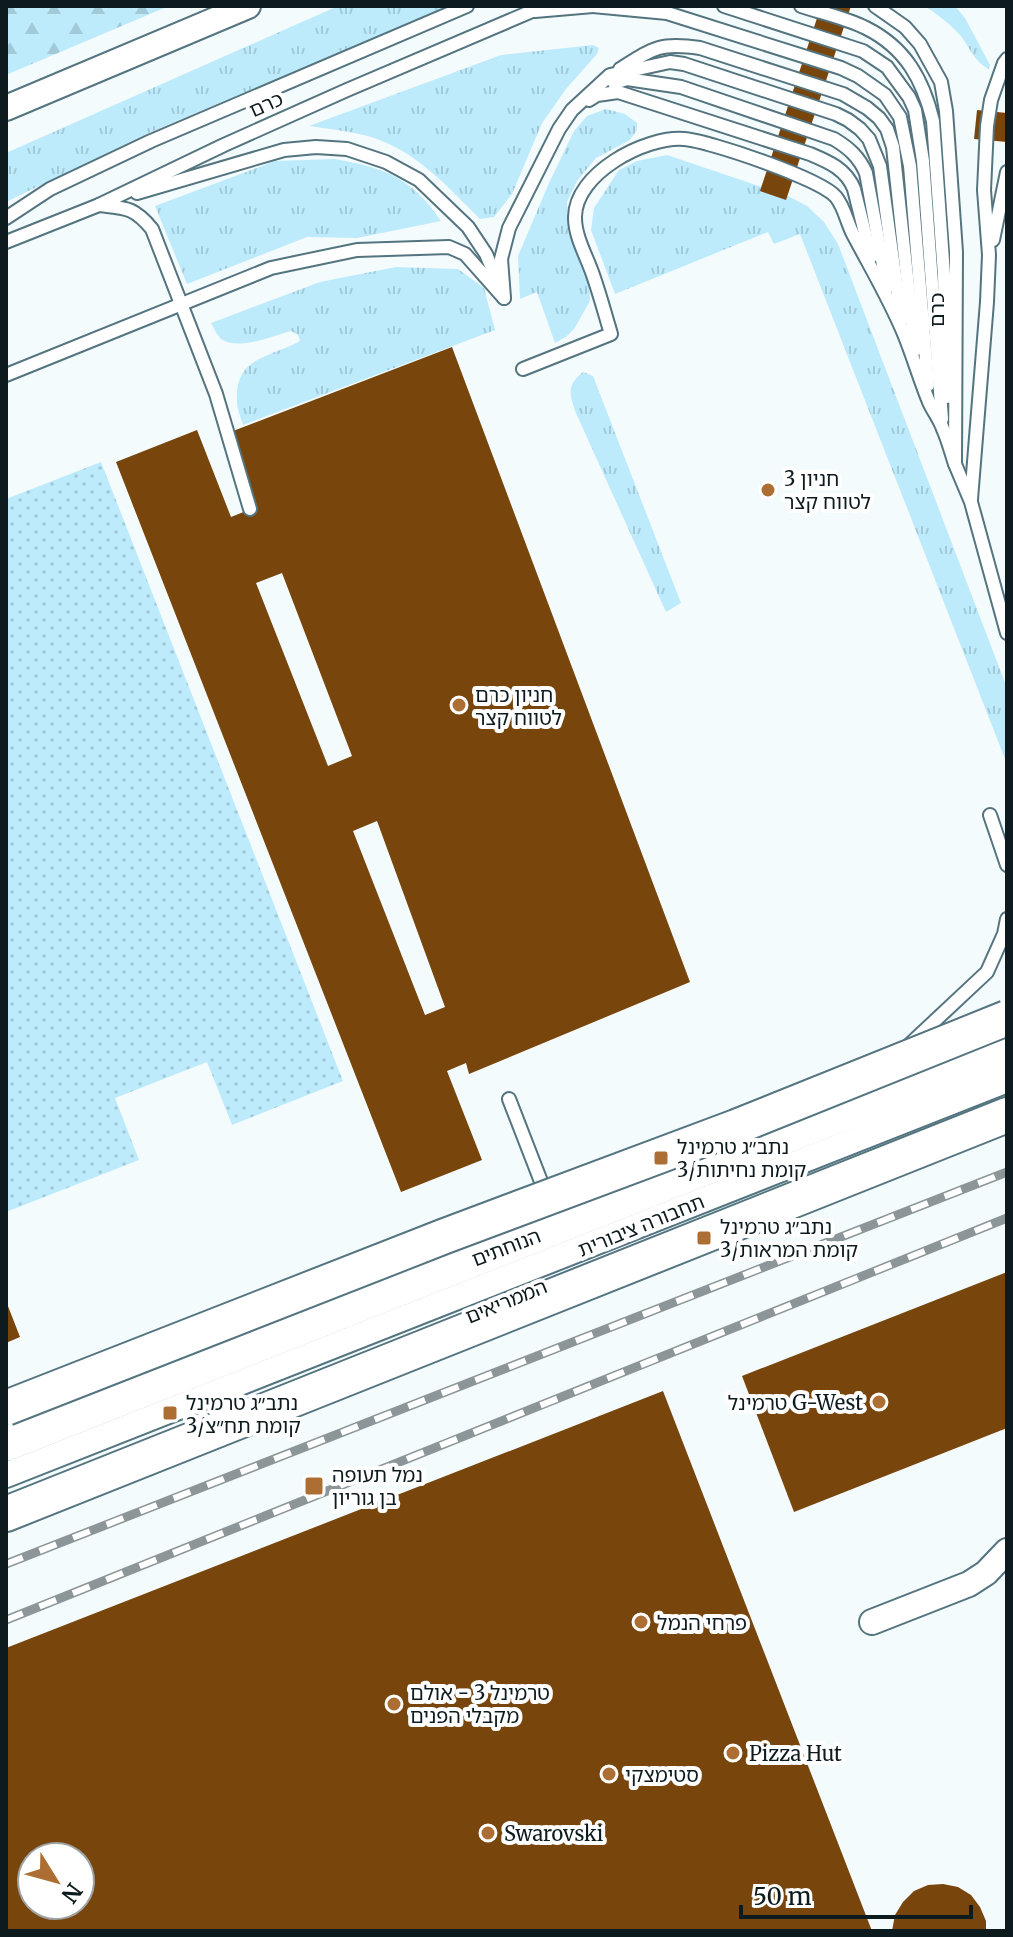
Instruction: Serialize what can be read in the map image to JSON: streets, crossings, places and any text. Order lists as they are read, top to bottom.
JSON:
{
  "streets": {
    "street": ["תחבורה ציבורית", "הנוחתים", "הממריאים"],
    "lane": ["כרם"]
  },
  "places": {
    "other": [
      "חניון 3 לטווח קצר",
      "חניון כרם לטווח קצר",
      "טרמינל G-West",
      "פרחי הנמל",
      "טרמינל 3 - אולם מקבלי הפנים",
      "Pizza Hut",
      "סטימצקי",
      "Swarovski"
    ],
    "transit": [
      "נתב״ג טרמינל 3/קומת נחיתות",
      "נתב״ג טרמינל 3/קומת המראות",
      "נתב״ג טרמינל 3/קומת תח״צ",
      "נמל תעופה בן גוריון"
    ]
  },
  "scale_bar": "50 m",
  "north": "bottom right"
}
